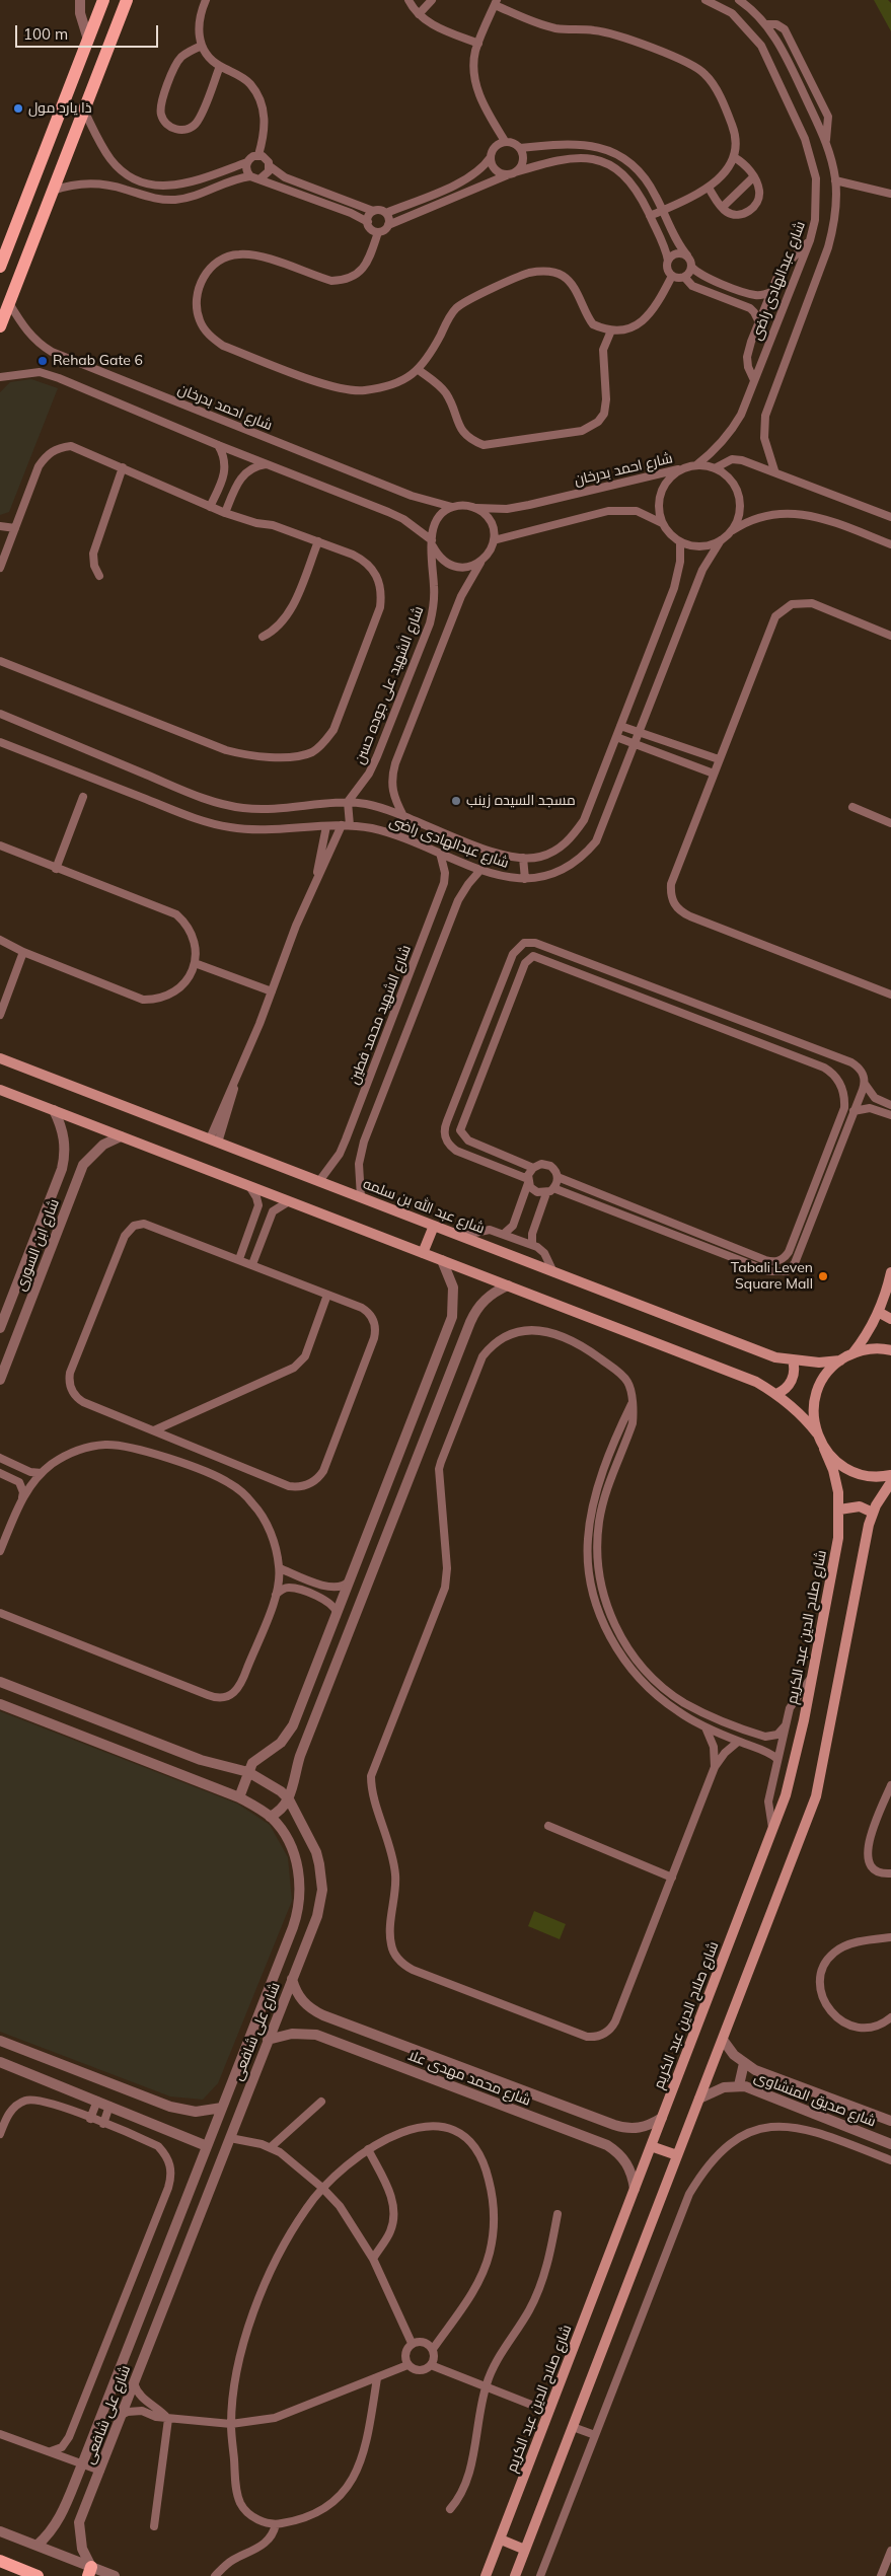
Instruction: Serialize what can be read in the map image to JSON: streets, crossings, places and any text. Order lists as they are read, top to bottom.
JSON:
{
  "streets": {
    "main road": ["شارع عبد الله بن سلمه", "شارع صلاح الدين عبد الكريم"],
    "street": [
      "شارع عبدالهادى راضى",
      "شارع احمد بدرخان",
      "شارع الشهيد على جوده حسن",
      "شارع الشهيد محمد فطين",
      "شارع ابن السورى",
      "شارع على شافعى",
      "شارع محمد مهدى علا",
      "شارع صديق المنشاوى"
    ]
  },
  "crossings": [
    ["شارع عبدالهادى راضى", "شارع احمد بدرخان"],
    ["شارع عبدالهادى راضى", "شارع الشهيد على جوده حسن"],
    ["شارع عبدالهادى راضى", "شارع الشهيد محمد فطين"],
    ["شارع احمد بدرخان", "شارع الشهيد على جوده حسن"],
    ["شارع الشهيد محمد فطين", "شارع عبد الله بن سلمه"],
    ["شارع صلاح الدين عبد الكريم", "شارع محمد مهدى علا"],
    ["شارع على شافعى", "شارع محمد مهدى علا"]
  ],
  "places": [
    "ذا يارد مول",
    "Rehab Gate 6",
    "مسجد السيده زينب",
    "Tabali Leven Square Mall"
  ],
  "scale_bar": "100 m"
}
